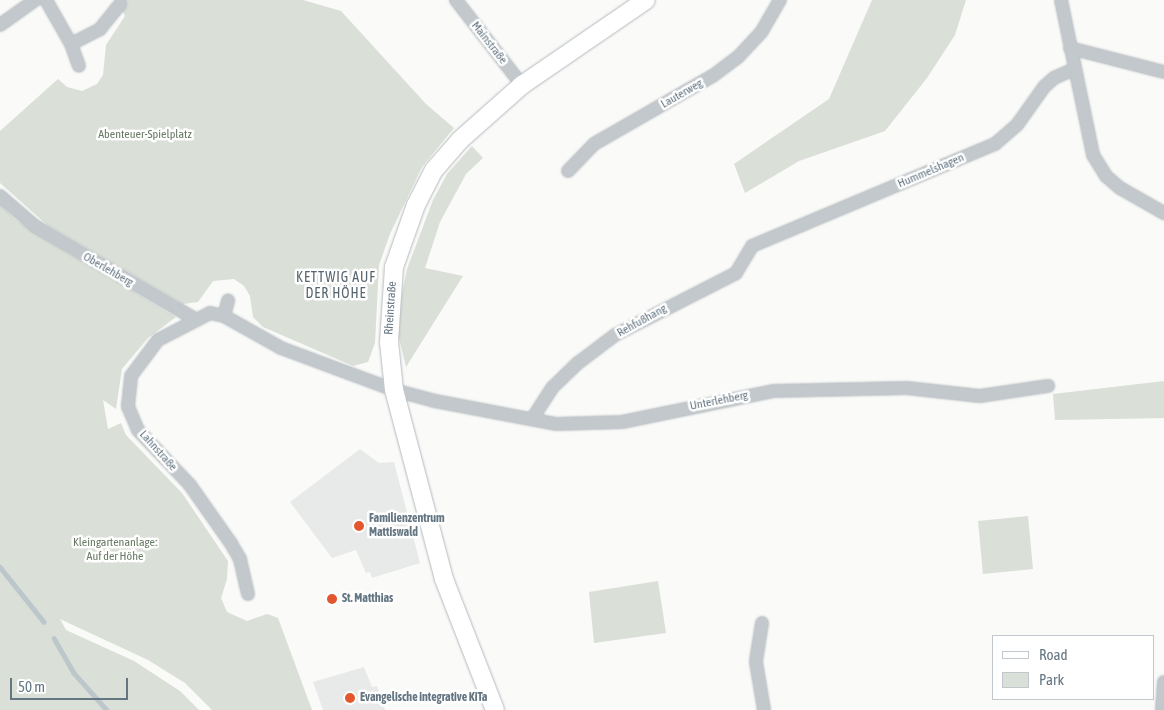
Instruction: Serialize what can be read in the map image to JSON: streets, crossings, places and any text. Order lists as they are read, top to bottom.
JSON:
{
  "streets": {
    "street": [
      "Mainstraße",
      "Lauterweg",
      "Hummelshagen",
      "Oberlehberg",
      "Rheinstraße",
      "Rehfußhang",
      "Unterlehberg",
      "Lahnstraße"
    ]
  },
  "crossings": [
    ["Mainstraße", "Rheinstraße"],
    ["Hummelshagen", "Rehfußhang"],
    ["Oberlehberg", "Lahnstraße"],
    ["Rheinstraße", "Unterlehberg"],
    ["Rehfußhang", "Unterlehberg"]
  ],
  "districts": ["KETTWIG AUF DER HÖHE"],
  "parks": ["Abenteuer-Spielplatz", "Kleingartenanlage: Auf der Höhe"],
  "places": ["Familienzentrum Mattiswald", "St. Matthias", "Evangelische integrative KiTa"],
  "legend": ["Road", "Park"],
  "scale_bar": "50 m"
}
